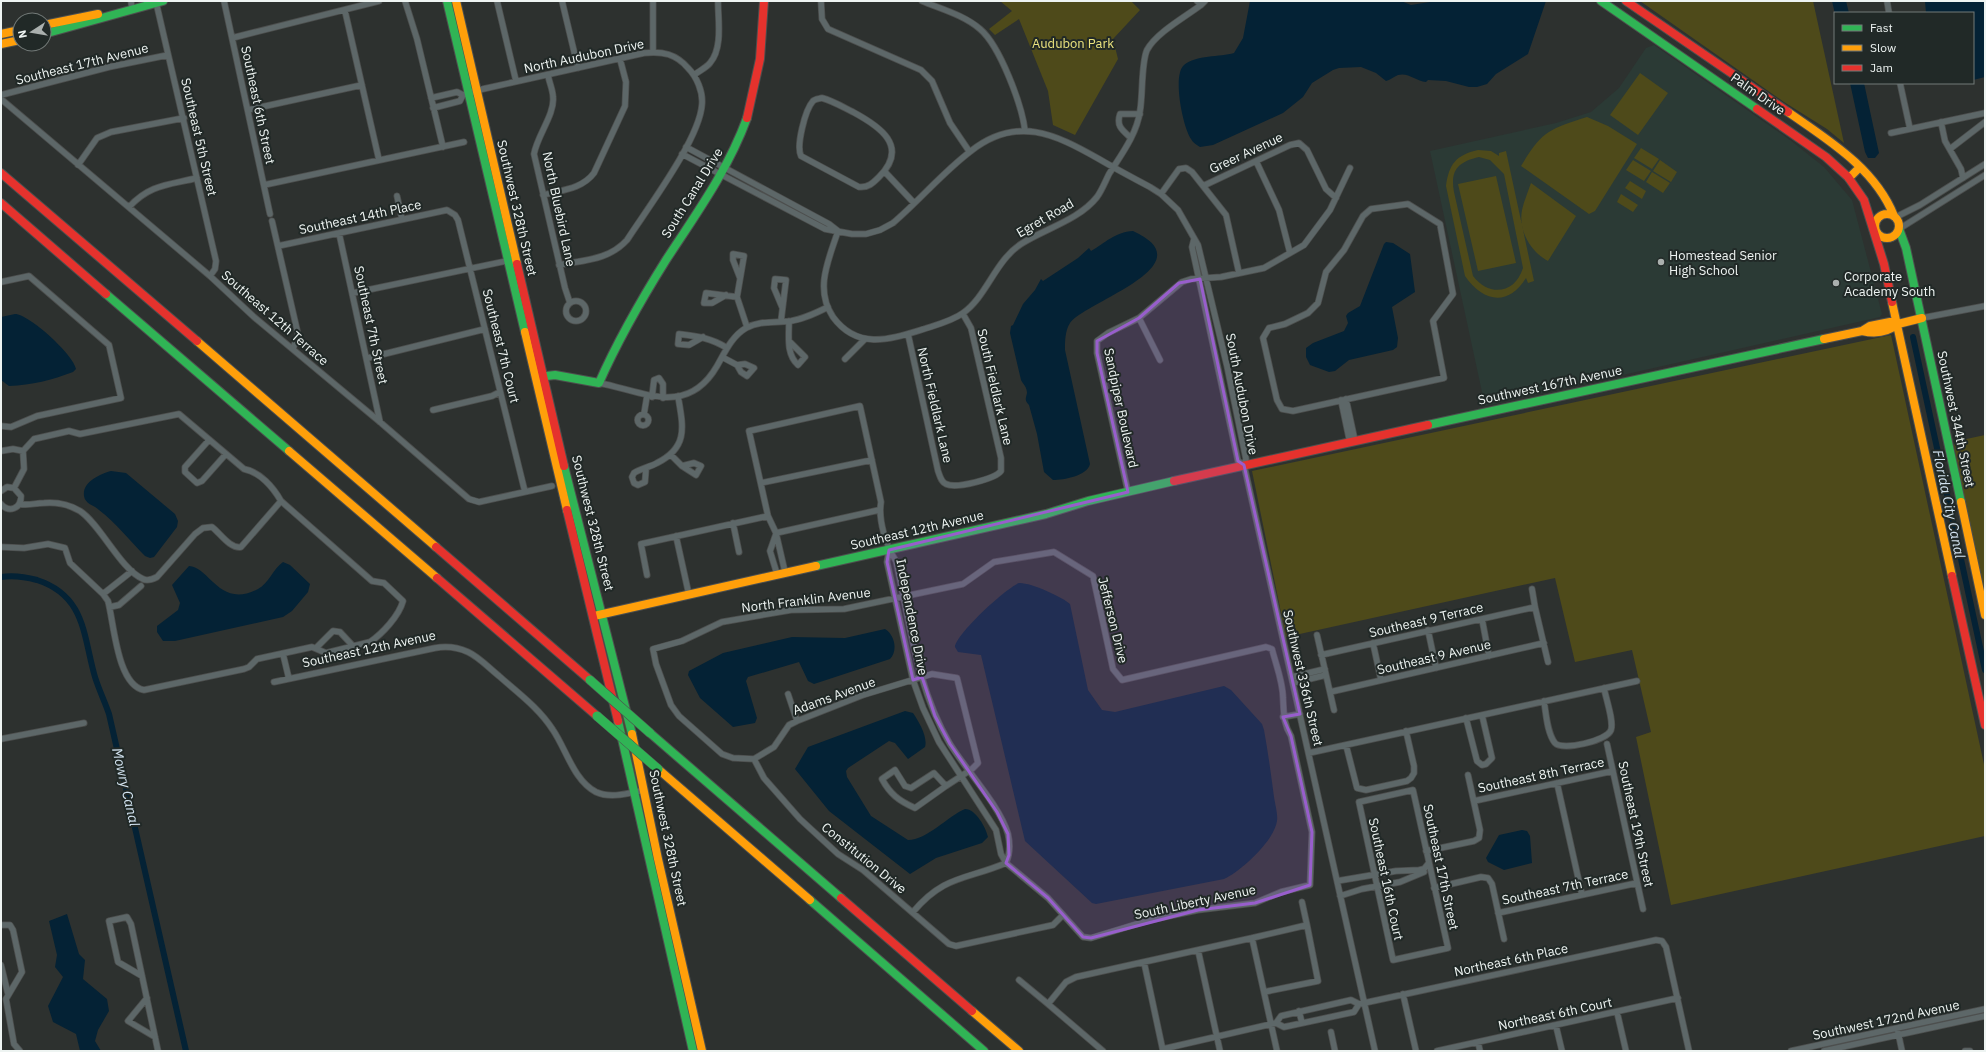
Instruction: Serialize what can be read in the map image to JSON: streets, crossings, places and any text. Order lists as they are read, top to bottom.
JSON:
{
  "streets": {
    "main road": [
      "Palm Drive",
      "South Canal Drive",
      "Southwest 328th Street",
      "Southwest 167th Avenue",
      "Southwest 344th Street",
      "Southeast 12th Avenue"
    ],
    "street": [
      "North Audubon Drive",
      "Southeast 17th Avenue",
      "Southeast 6th Street",
      "Southeast 5th Street",
      "Greer Avenue",
      "North Bluebird Lane",
      "Southeast 14th Place",
      "Egret Road",
      "Southeast 12th Terrace",
      "Southeast 7th Street",
      "Southeast 7th Court",
      "South Fieldlark Lane",
      "South Audubon Drive",
      "North Fieldlark Lane",
      "Sandpiper Boulevard",
      "North Franklin Avenue",
      "Independence Drive",
      "Jefferson Drive",
      "Southeast 9 Terrace",
      "Southeast 9 Avenue",
      "Southwest 336th Street",
      "Adams Avenue",
      "Southeast 8th Terrace",
      "Southeast 19th Street",
      "Constitution Drive",
      "Southeast 17th Street",
      "Southeast 16th Court",
      "Southeast 7th Terrace",
      "South Liberty Avenue",
      "Northeast 6th Place",
      "Northeast 6th Court",
      "Southwest 172nd Avenue"
    ]
  },
  "crossings": [
    ["North Audubon Drive", "Southwest 328th Street"],
    ["North Audubon Drive", "North Bluebird Lane"],
    ["North Audubon Drive", "South Audubon Drive"],
    ["Southeast 17th Avenue", "Southeast 5th Street"],
    ["Southeast 17th Avenue", "Southeast 12th Terrace"],
    ["Palm Drive", "Southwest 344th Street"],
    ["Southeast 5th Street", "Southeast 12th Terrace"],
    ["Greer Avenue", "Sandpiper Boulevard"],
    ["South Canal Drive", "South Audubon Drive"],
    ["Southwest 328th Street", "Southeast 12th Avenue"],
    ["Southeast 14th Place", "Southeast 7th Street"],
    ["Southeast 14th Place", "Southeast 7th Court"],
    ["Egret Road", "South Fieldlark Lane"],
    ["Egret Road", "South Audubon Drive"],
    ["Egret Road", "North Fieldlark Lane"],
    ["Southeast 12th Terrace", "Southeast 7th Street"],
    ["Southeast 12th Terrace", "Southeast 7th Court"],
    ["Southwest 167th Avenue", "South Audubon Drive"],
    ["Southwest 167th Avenue", "Southwest 344th Street"],
    ["Southwest 167th Avenue", "Southeast 12th Avenue"],
    ["Southwest 167th Avenue", "Southwest 336th Street"],
    ["South Fieldlark Lane", "North Fieldlark Lane"],
    ["South Audubon Drive", "Sandpiper Boulevard"],
    ["South Audubon Drive", "Southeast 12th Avenue"],
    ["South Audubon Drive", "Southwest 336th Street"],
    ["Sandpiper Boulevard", "Southeast 12th Avenue"],
    ["Southeast 12th Avenue", "Independence Drive"],
    ["Southeast 12th Avenue", "Southwest 336th Street"],
    ["North Franklin Avenue", "Independence Drive"],
    ["North Franklin Avenue", "Jefferson Drive"],
    ["North Franklin Avenue", "Adams Avenue"],
    ["North Franklin Avenue", "Constitution Drive"],
    ["Independence Drive", "Adams Avenue"],
    ["Independence Drive", "Constitution Drive"],
    ["Independence Drive", "South Liberty Avenue"],
    ["Jefferson Drive", "South Liberty Avenue"],
    ["Southwest 336th Street", "Northeast 6th Place"],
    ["Adams Avenue", "Constitution Drive"],
    ["Southeast 8th Terrace", "Southeast 19th Street"],
    ["Southeast 19th Street", "Southeast 7th Terrace"],
    ["Southeast 17th Street", "Southeast 16th Court"],
    ["Northeast 6th Place", "Northeast 6th Court"]
  ],
  "water": ["Florida City Canal", "Mowry Canal"],
  "parks": ["Audubon Park"],
  "places": ["Homestead Senior High School", "Corporate Academy South"],
  "legend": ["Fast", "Slow", "Jam"],
  "north": "left"
}
